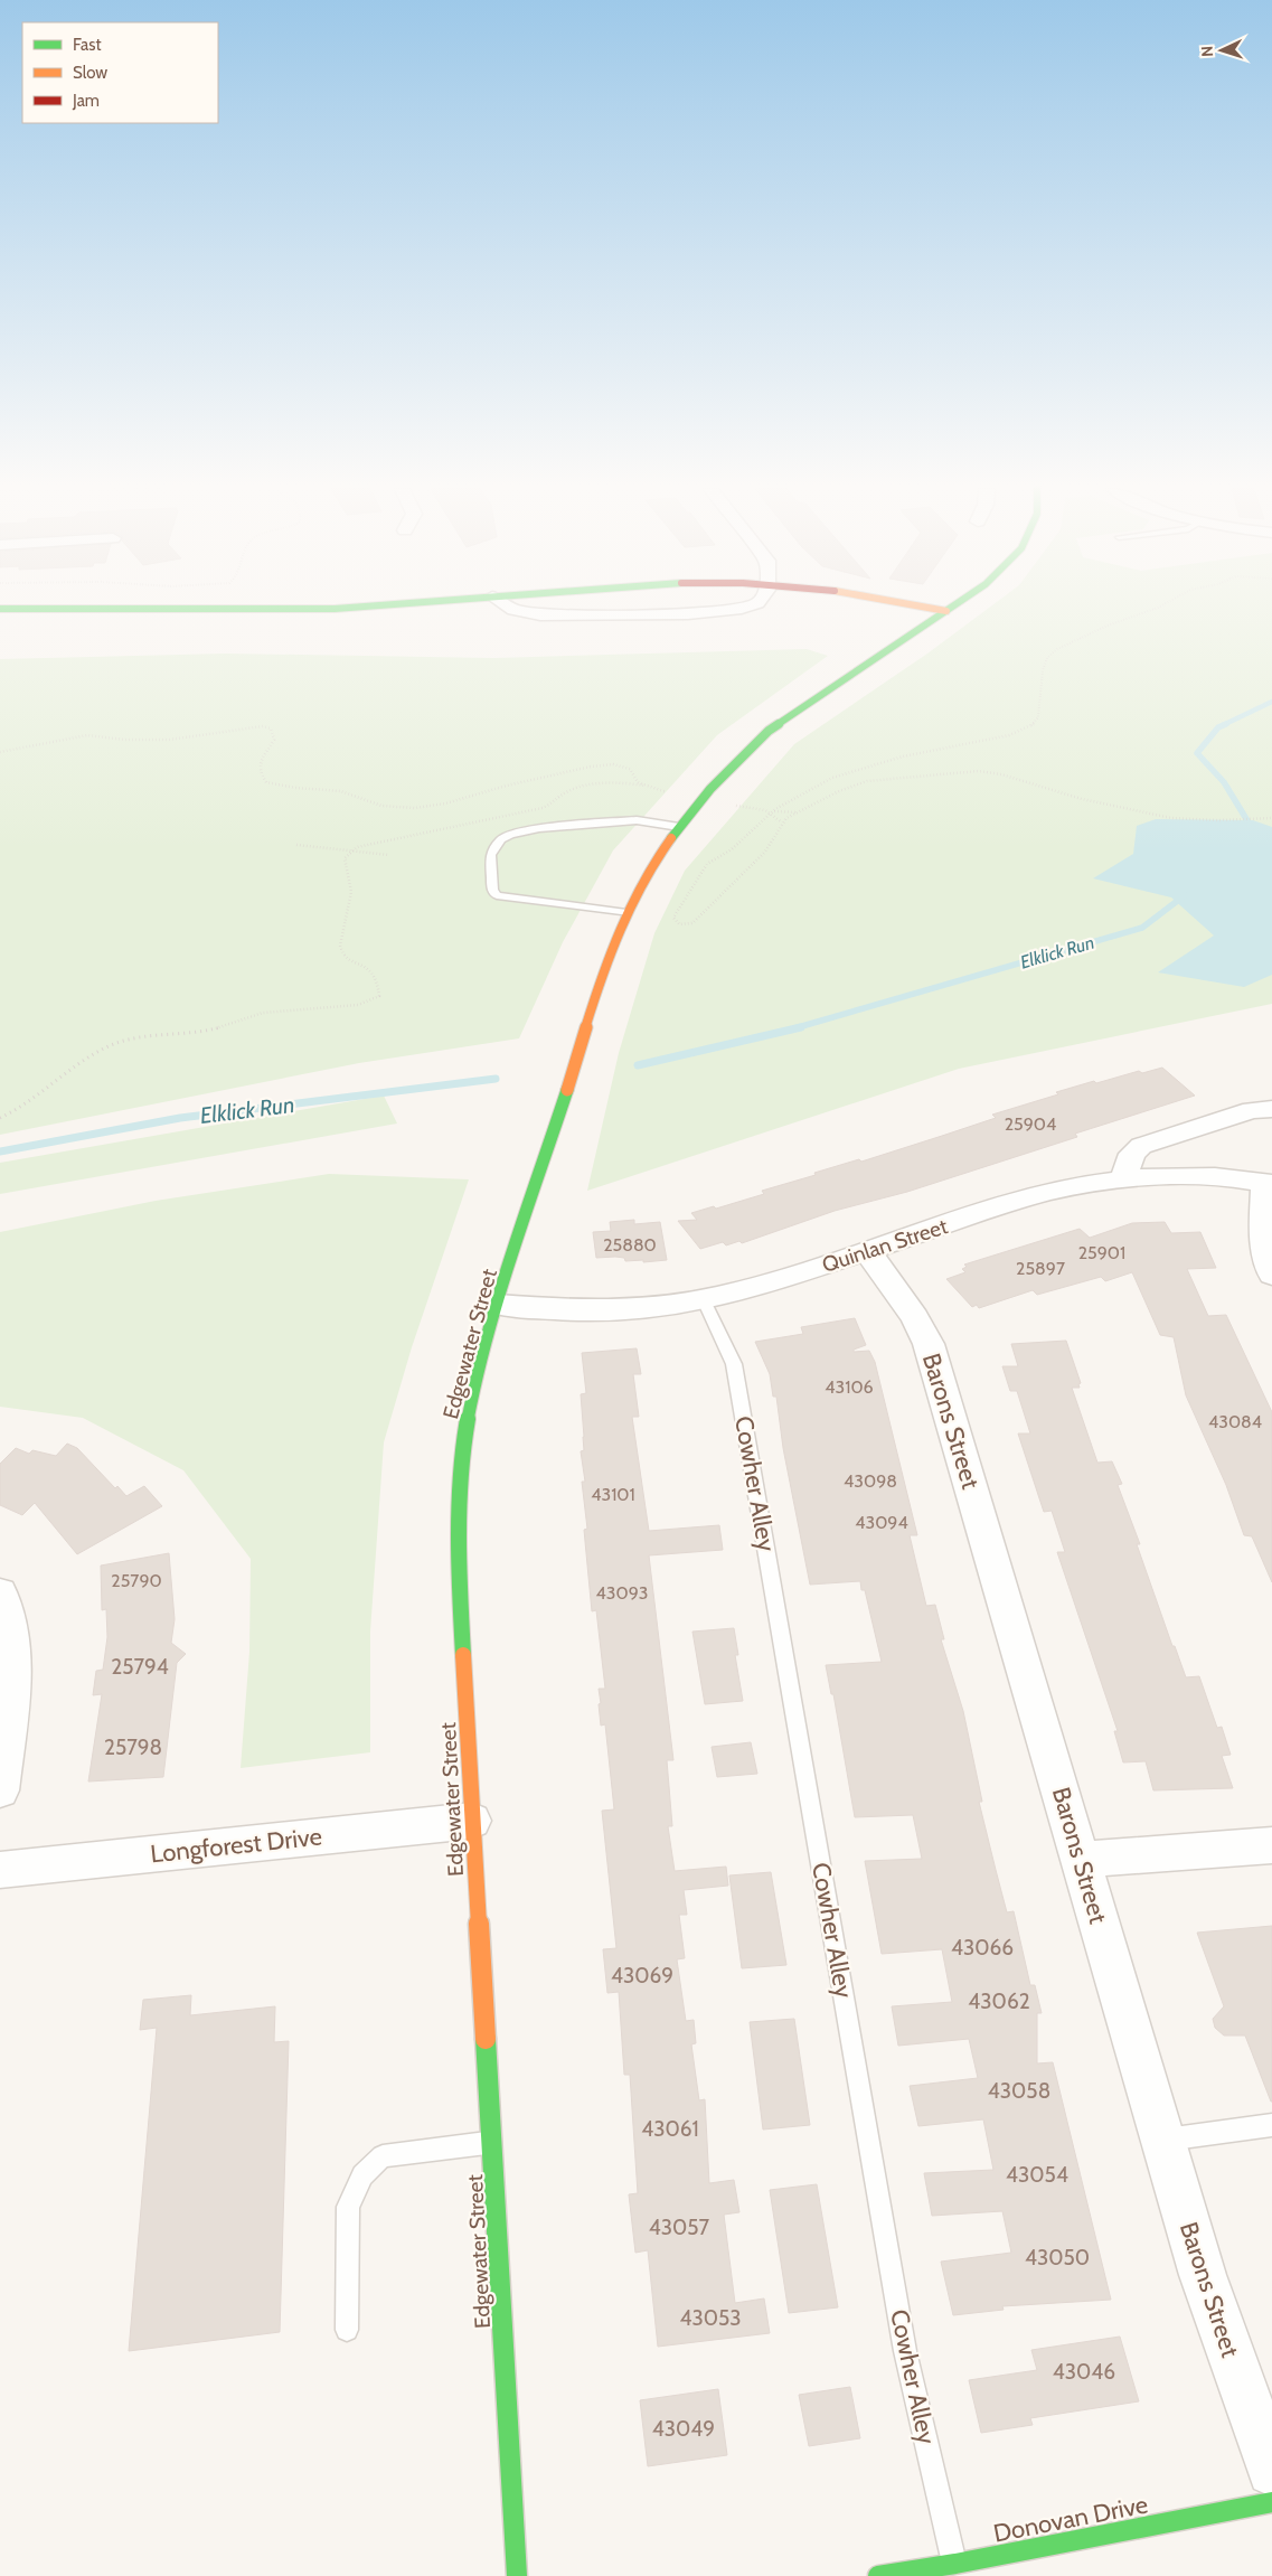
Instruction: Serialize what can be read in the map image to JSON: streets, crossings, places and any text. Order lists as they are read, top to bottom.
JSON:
{
  "streets": {
    "street": [
      "Quinlan Street",
      "Edgewater Street",
      "Barons Street",
      "Longforest Drive",
      "Donovan Drive"
    ],
    "lane": ["Cowher Alley"]
  },
  "crossings": [
    ["Quinlan Street", "Edgewater Street"],
    ["Quinlan Street", "Barons Street"],
    ["Quinlan Street", "Cowher Alley"],
    ["Edgewater Street", "Longforest Drive"],
    ["Cowher Alley", "Donovan Drive"]
  ],
  "water": ["Elklick Run"],
  "house_numbers": [
    "25904",
    "25880",
    "25901",
    "25897",
    "43106",
    "43084",
    "43098",
    "43101",
    "43094",
    "25790",
    "43093",
    "25794",
    "25798",
    "43066",
    "43069",
    "43062",
    "43058",
    "43061",
    "43054",
    "43057",
    "43050",
    "43053",
    "43046",
    "43049"
  ],
  "legend": ["Fast", "Slow", "Jam"],
  "north": "left"
}
